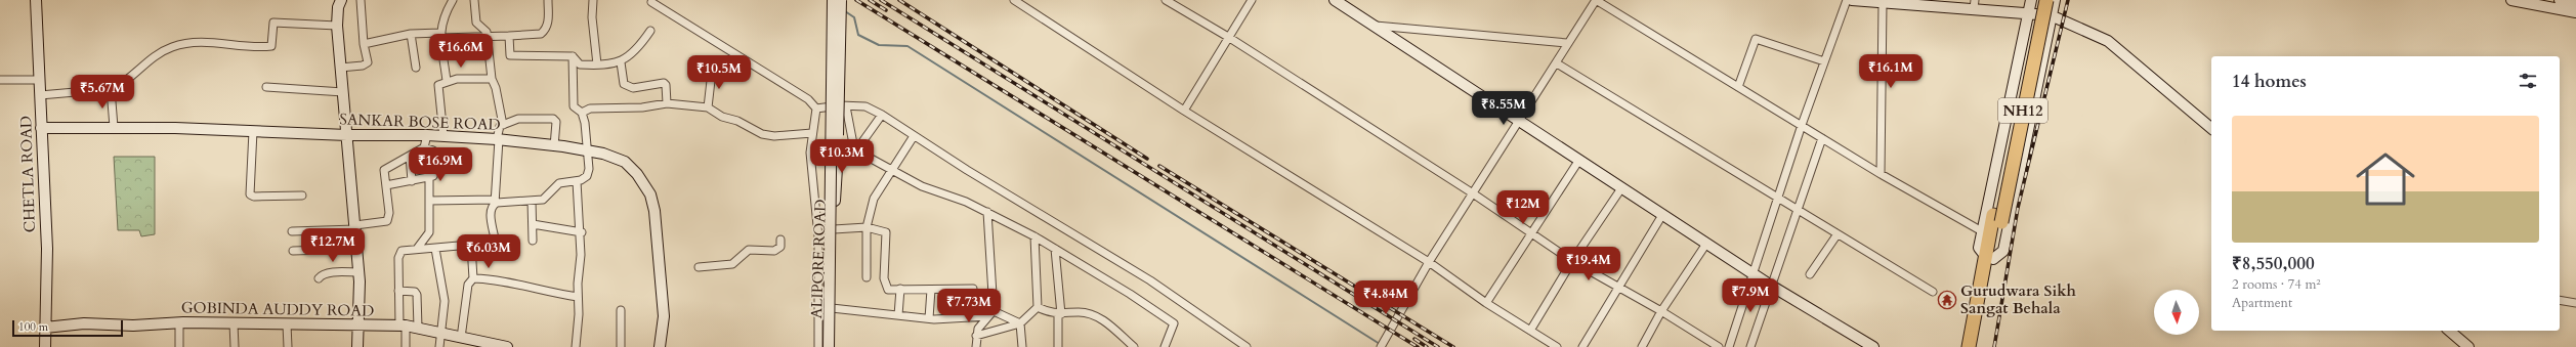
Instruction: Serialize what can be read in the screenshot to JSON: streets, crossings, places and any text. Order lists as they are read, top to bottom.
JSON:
{
  "streets": {
    "highway": ["NH12"],
    "street": [
      "SANKAR BOSE ROAD",
      "CHETLA ROAD",
      "ALIPORE ROAD",
      "GOBINDA AUDDY ROAD"
    ]
  },
  "crossings": [
    ["SANKAR BOSE ROAD", "CHETLA ROAD"],
    ["CHETLA ROAD", "GOBINDA AUDDY ROAD"]
  ],
  "places": {
    "temple": ["Gurudwara Sikh Sangat Behala"]
  },
  "scale_bar": "100 m",
  "north": "bottom",
  "page": {
    "price": [
      "₹16.6M",
      "₹16.1M",
      "₹10.5M",
      "₹5.67M",
      "₹8.55M",
      "₹10.3M",
      "₹16.9M",
      "₹12M",
      "₹12.7M",
      "₹6.03M",
      "₹19.4M",
      "₹7.9M",
      "₹4.84M",
      "₹7.73M"
    ],
    "heading": "14 homes",
    "list": [
      {
        "name": "₹8,550,000",
        "note": "2 rooms · 74 m² · Apartment"
      }
    ],
    "scale": "100 m"
  }
}
